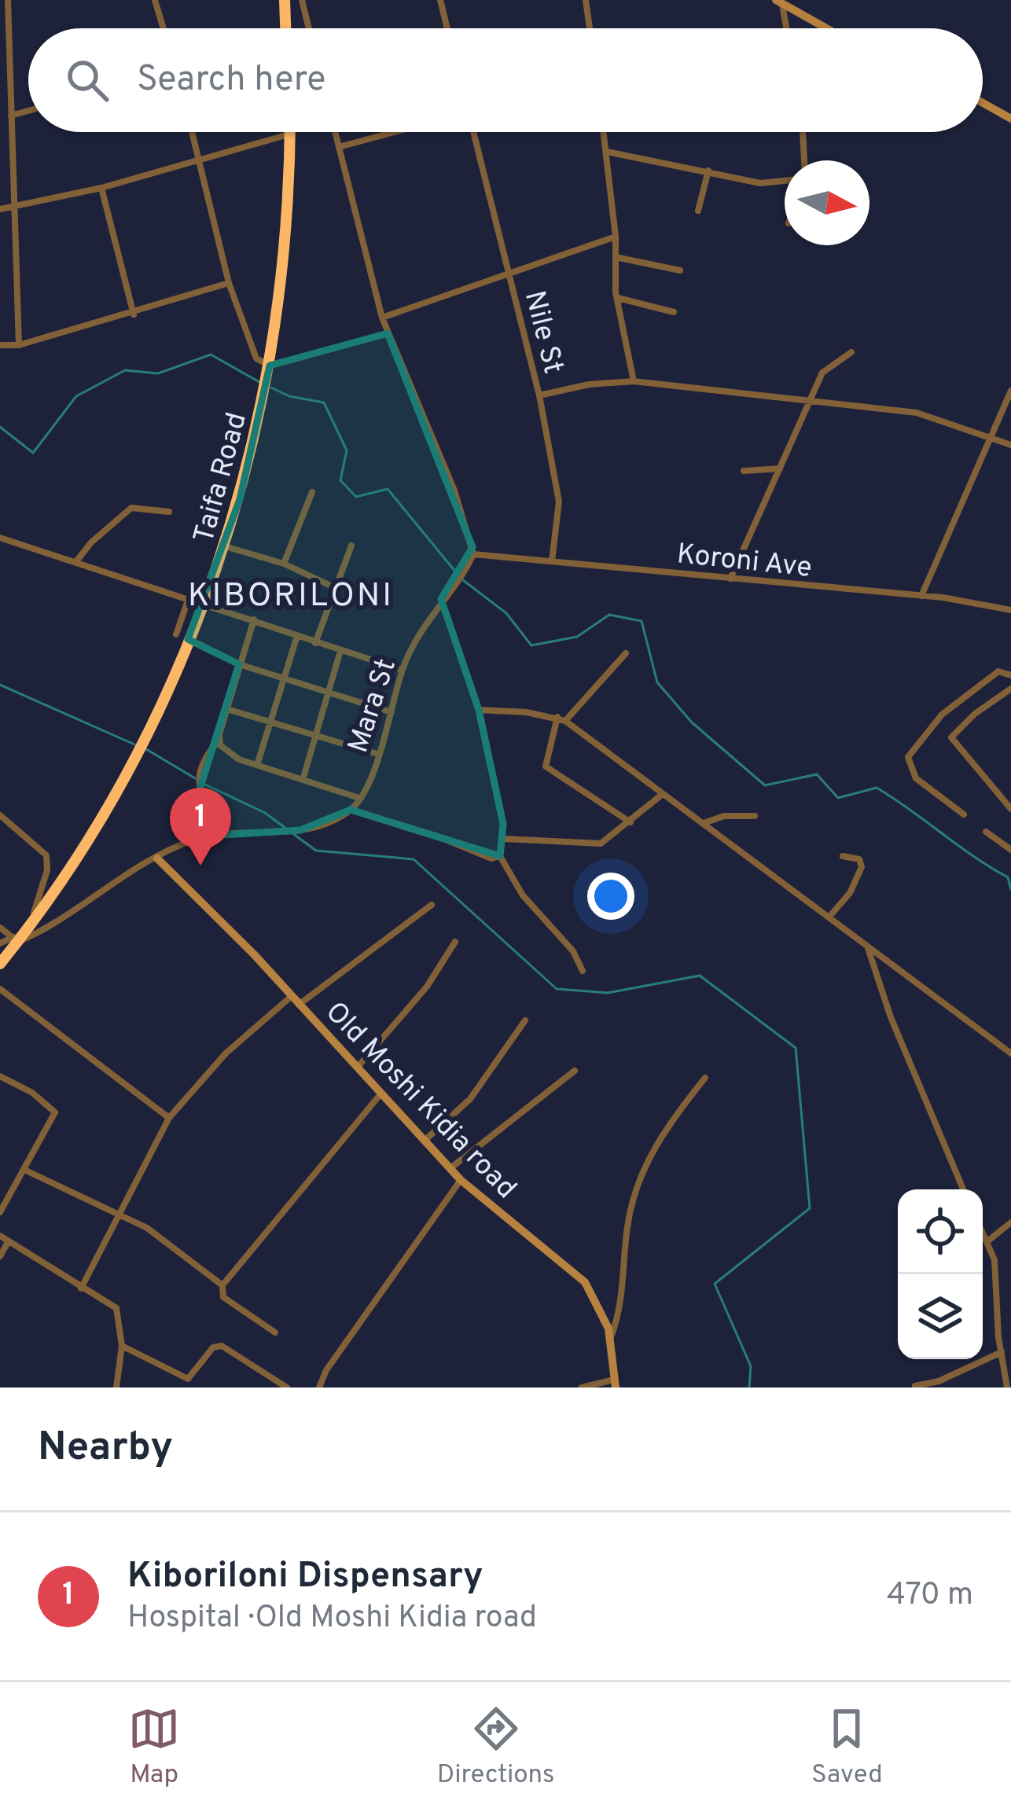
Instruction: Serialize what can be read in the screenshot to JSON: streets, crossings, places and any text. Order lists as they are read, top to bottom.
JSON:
{
  "streets": {
    "highway": ["Taifa Road"],
    "street": [
      "Nile St",
      "Koroni Ave",
      "Mara St",
      "Old Moshi Kidia road"
    ]
  },
  "crossings": [
    ["Nile St", "Koroni Ave"],
    ["Taifa Road", "Mara St"],
    ["Koroni Ave", "Mara St"],
    ["Mara St", "Old Moshi Kidia road"]
  ],
  "districts": ["KIBORILONI"],
  "north": "right",
  "page": {
    "search": "Search here",
    "pins": "1",
    "heading": "Nearby",
    "list": [
      {
        "mark": "1",
        "name": "Kiboriloni Dispensary",
        "note": "Hospital · Old Moshi Kidia road",
        "value": "470 m"
      }
    ],
    "nav": ["Map", "Directions", "Saved"]
  }
}
